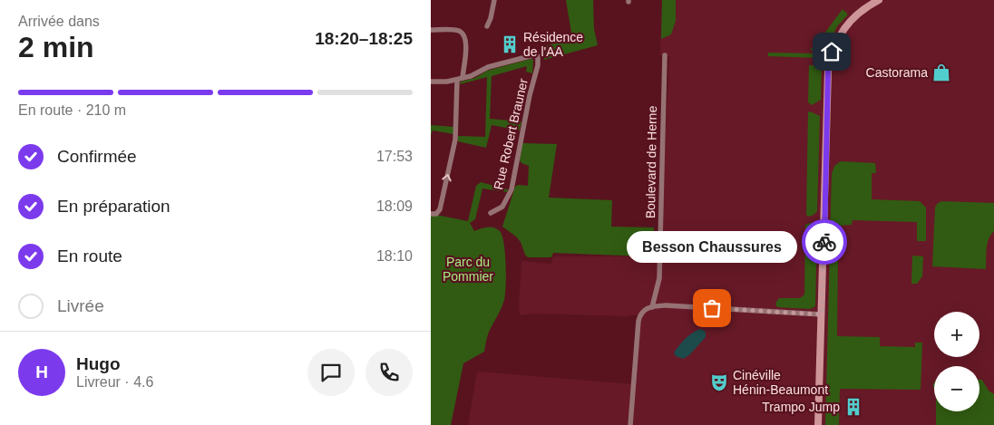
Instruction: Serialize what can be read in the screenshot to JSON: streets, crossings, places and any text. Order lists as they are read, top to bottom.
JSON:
{
  "streets": {
    "street": ["Rue Robert Brauner", "Boulevard de Herne"]
  },
  "parks": ["Parc du Pommier"],
  "places": {
    "building": ["Résidence de l'AA", "Trampo Jump"],
    "shop": ["Castorama"],
    "other": ["Besson Chaussures"],
    "theatre": ["Cinéville Hénin-Beaumont"]
  },
  "page": {
    "heading": ["2 min", "Arrivée dans", "18:20–18:25"],
    "panel": ["Hugo", "Livreur · 4.6"],
    "bar": "En route · 210 m",
    "list": [
      ["Confirmée", "17:53"],
      ["En préparation", "18:09"],
      ["En route", "18:10"],
      "Livrée"
    ],
    "bubble": "Besson Chaussures",
    "map_buttons": ["+", "−"],
    "round": "H"
  }
}
